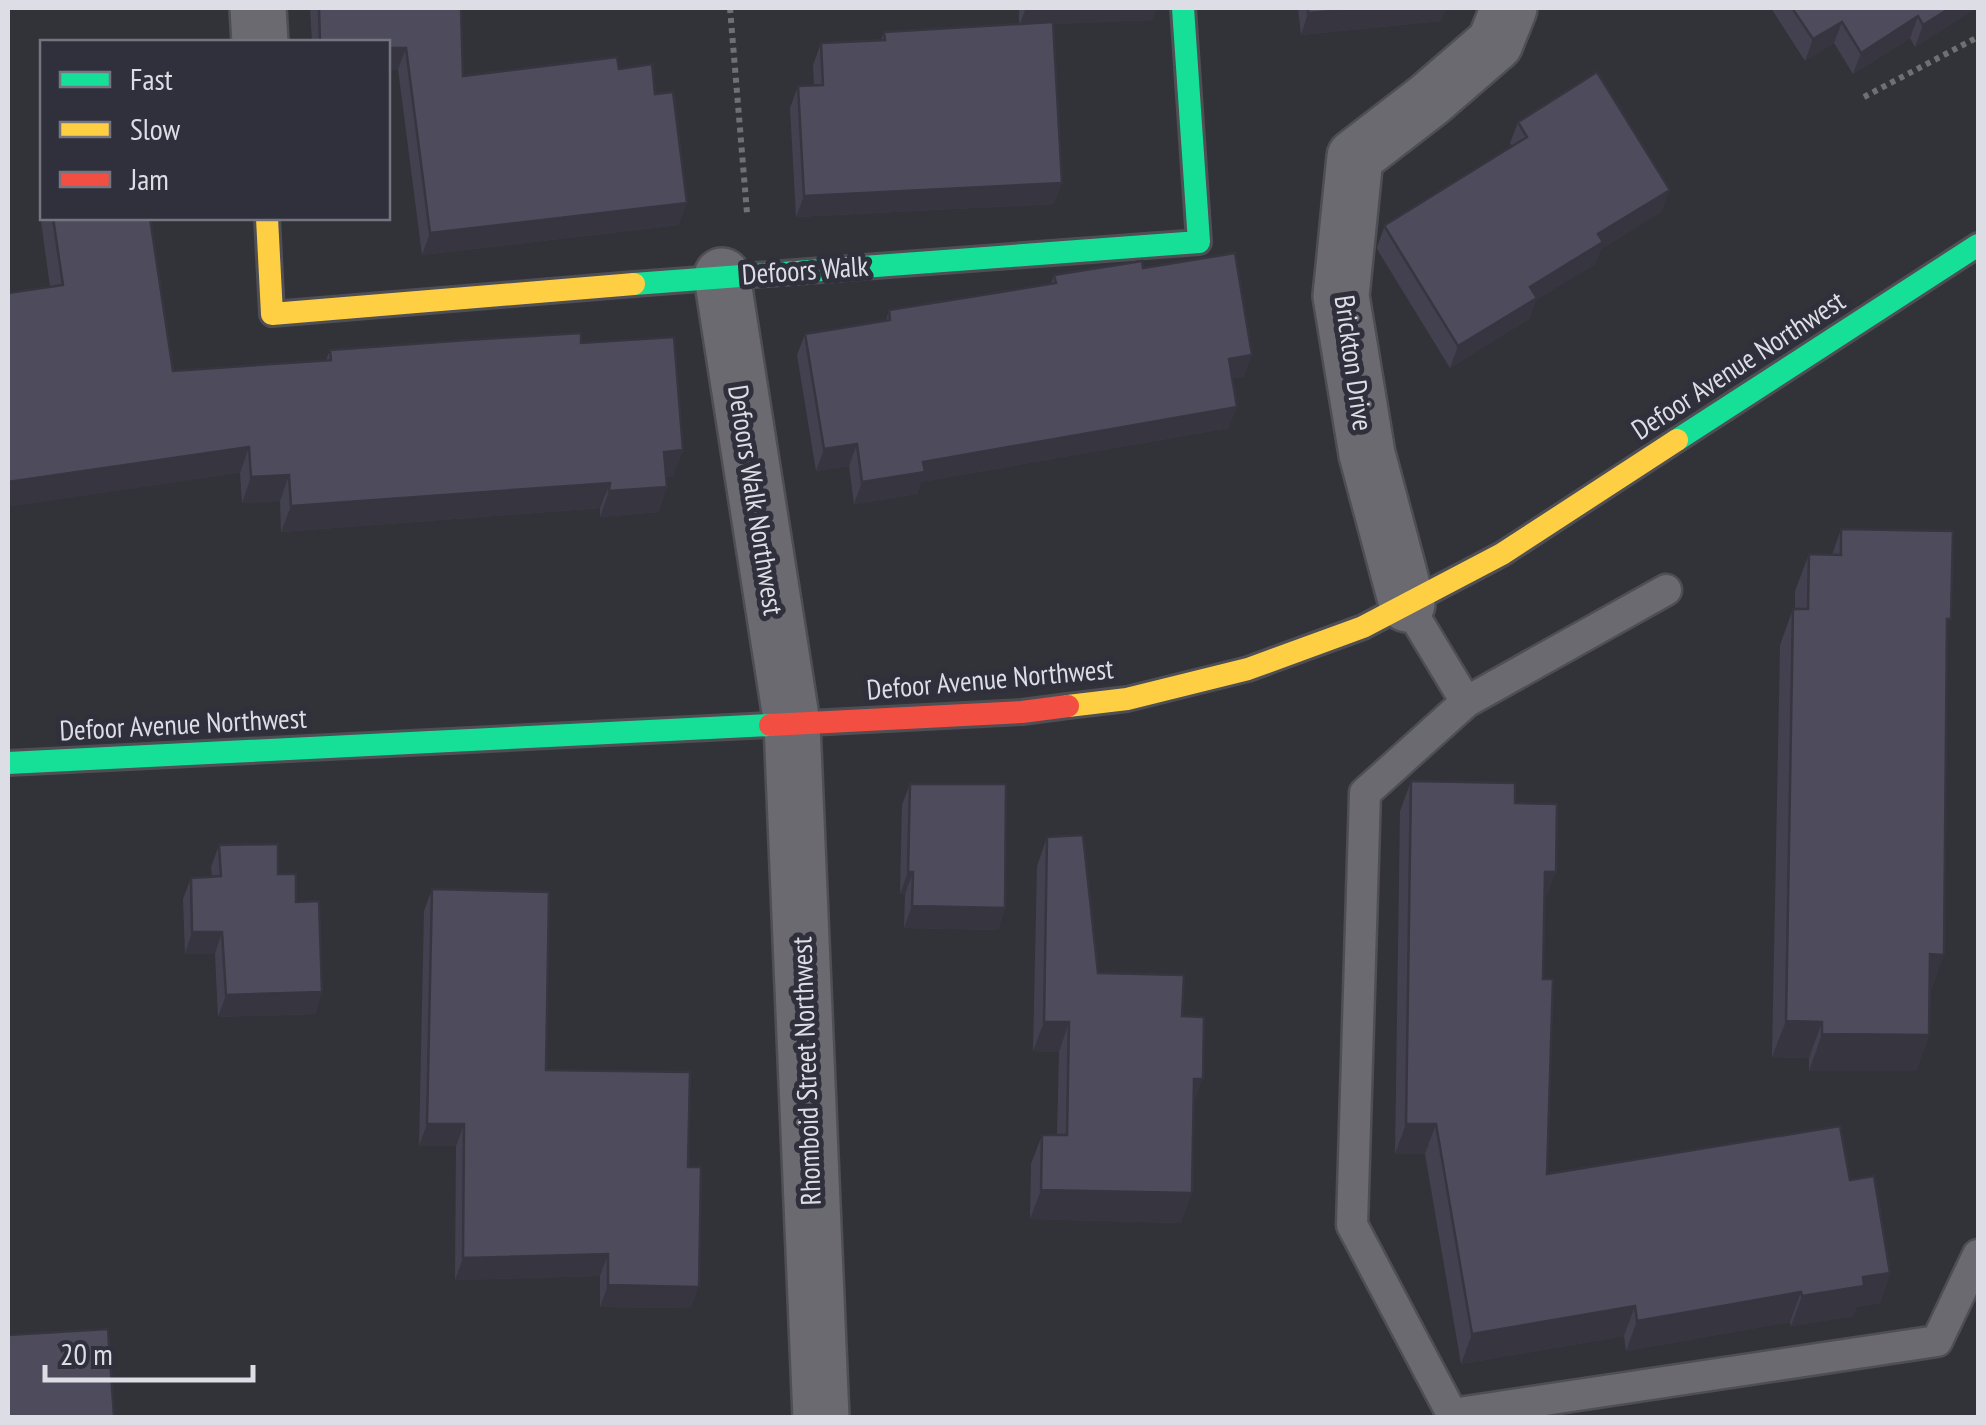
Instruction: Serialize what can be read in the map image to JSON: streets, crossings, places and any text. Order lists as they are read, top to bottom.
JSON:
{
  "streets": {
    "street": [
      "Defoors Walk",
      "Brickton Drive",
      "Defoor Avenue Northwest",
      "Defoors Walk Northwest",
      "Rhomboid Street Northwest"
    ]
  },
  "crossings": [
    ["Defoors Walk", "Defoors Walk Northwest"],
    ["Brickton Drive", "Defoor Avenue Northwest"],
    ["Defoor Avenue Northwest", "Defoors Walk Northwest"],
    ["Defoor Avenue Northwest", "Rhomboid Street Northwest"],
    ["Defoors Walk Northwest", "Rhomboid Street Northwest"]
  ],
  "legend": ["Fast", "Slow", "Jam"],
  "scale_bar": "20 m"
}
